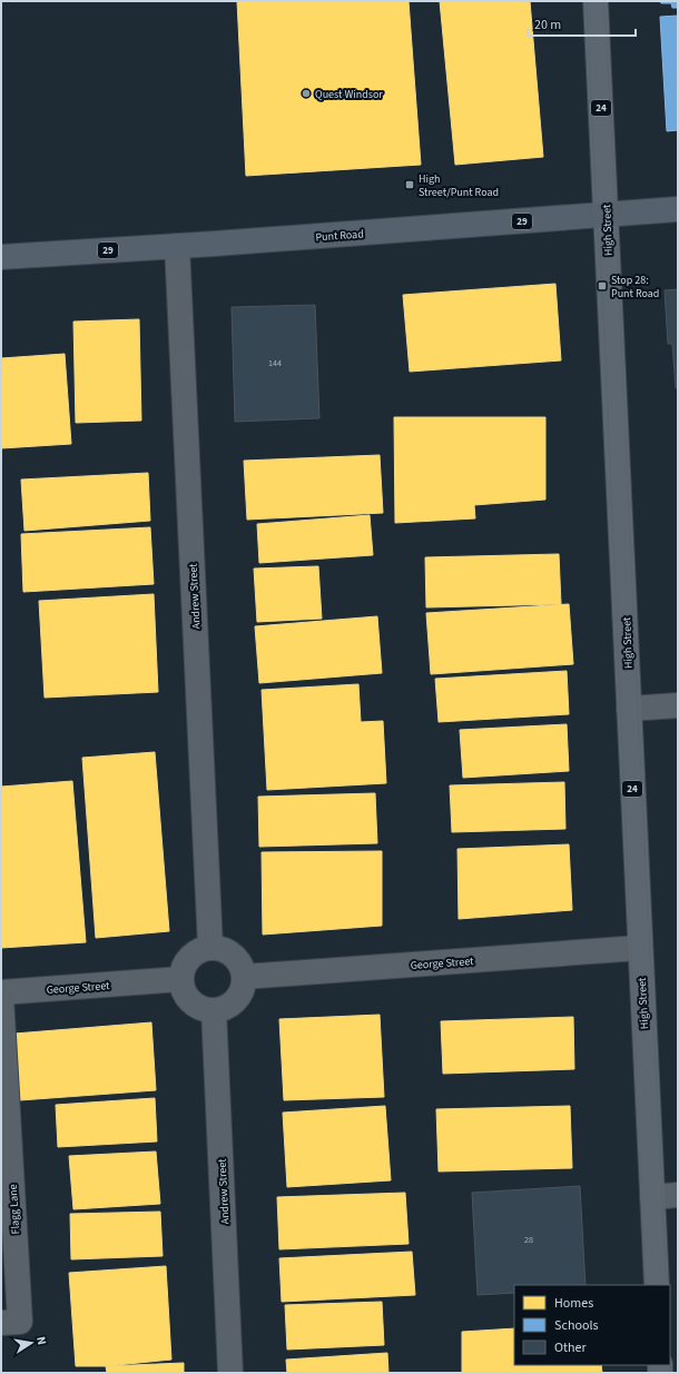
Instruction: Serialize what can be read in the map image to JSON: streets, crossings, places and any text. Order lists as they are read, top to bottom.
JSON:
{
  "streets": {
    "highway": ["29", "Punt Road"],
    "main road": ["24", "High Street"],
    "street": ["Andrew Street", "George Street", "Flagg Lane"]
  },
  "crossings": [
    ["High Street", "Punt Road"],
    ["High Street", "George Street"],
    ["Punt Road", "Andrew Street"],
    ["Andrew Street", "George Street"]
  ],
  "places": {
    "other": ["Quest Windsor"],
    "transit": ["High Street/Punt Road", "Stop 28: Punt Road"]
  },
  "house_numbers": ["144", "28"],
  "legend": ["Homes", "Schools", "Other"],
  "scale_bar": "20 m",
  "north": "right"
}
